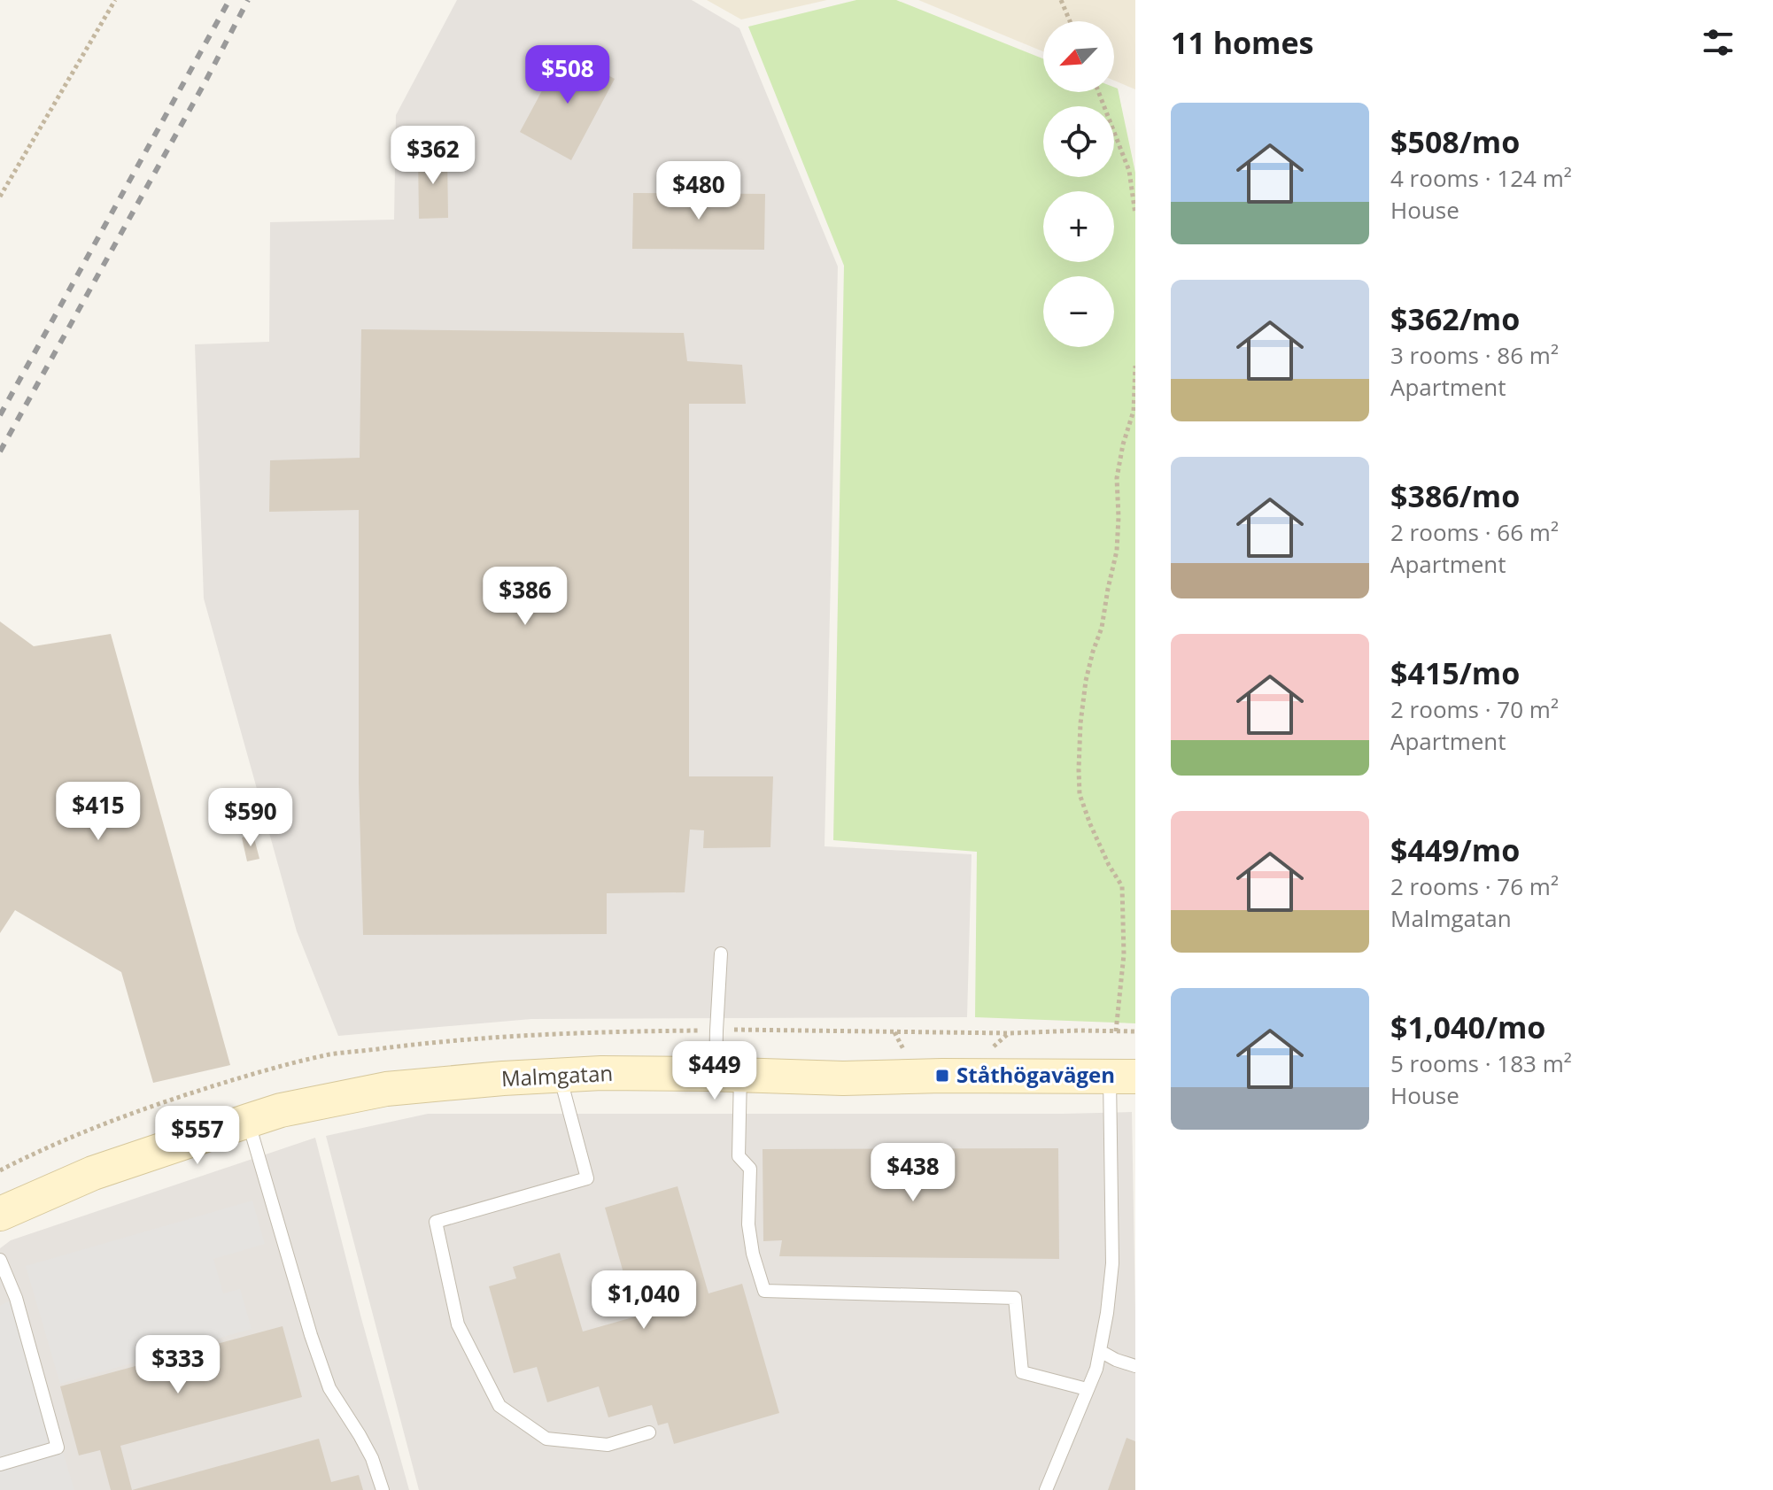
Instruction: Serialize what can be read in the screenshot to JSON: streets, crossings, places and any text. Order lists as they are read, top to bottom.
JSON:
{
  "streets": {
    "street": ["Malmgatan"]
  },
  "places": {
    "transit": ["Ståthögavägen"]
  },
  "north": "bottom left",
  "page": {
    "heading": "11 homes",
    "map_buttons": ["+", "−"],
    "price": [
      "$508",
      "$362",
      "$480",
      "$386",
      "$415",
      "$590",
      "$449",
      "$557",
      "$438",
      "$1,040",
      "$333"
    ],
    "list": [
      {
        "name": "$508/mo",
        "note": "4 rooms · 124 m² · House"
      },
      {
        "name": "$362/mo",
        "note": "3 rooms · 86 m² · Apartment"
      },
      {
        "name": "$386/mo",
        "note": "2 rooms · 66 m² · Apartment"
      },
      {
        "name": "$415/mo",
        "note": "2 rooms · 70 m² · Apartment"
      },
      {
        "name": "$449/mo",
        "note": "2 rooms · 76 m² · Malmgatan"
      },
      {
        "name": "$1,040/mo",
        "note": "5 rooms · 183 m² · House"
      }
    ]
  }
}
